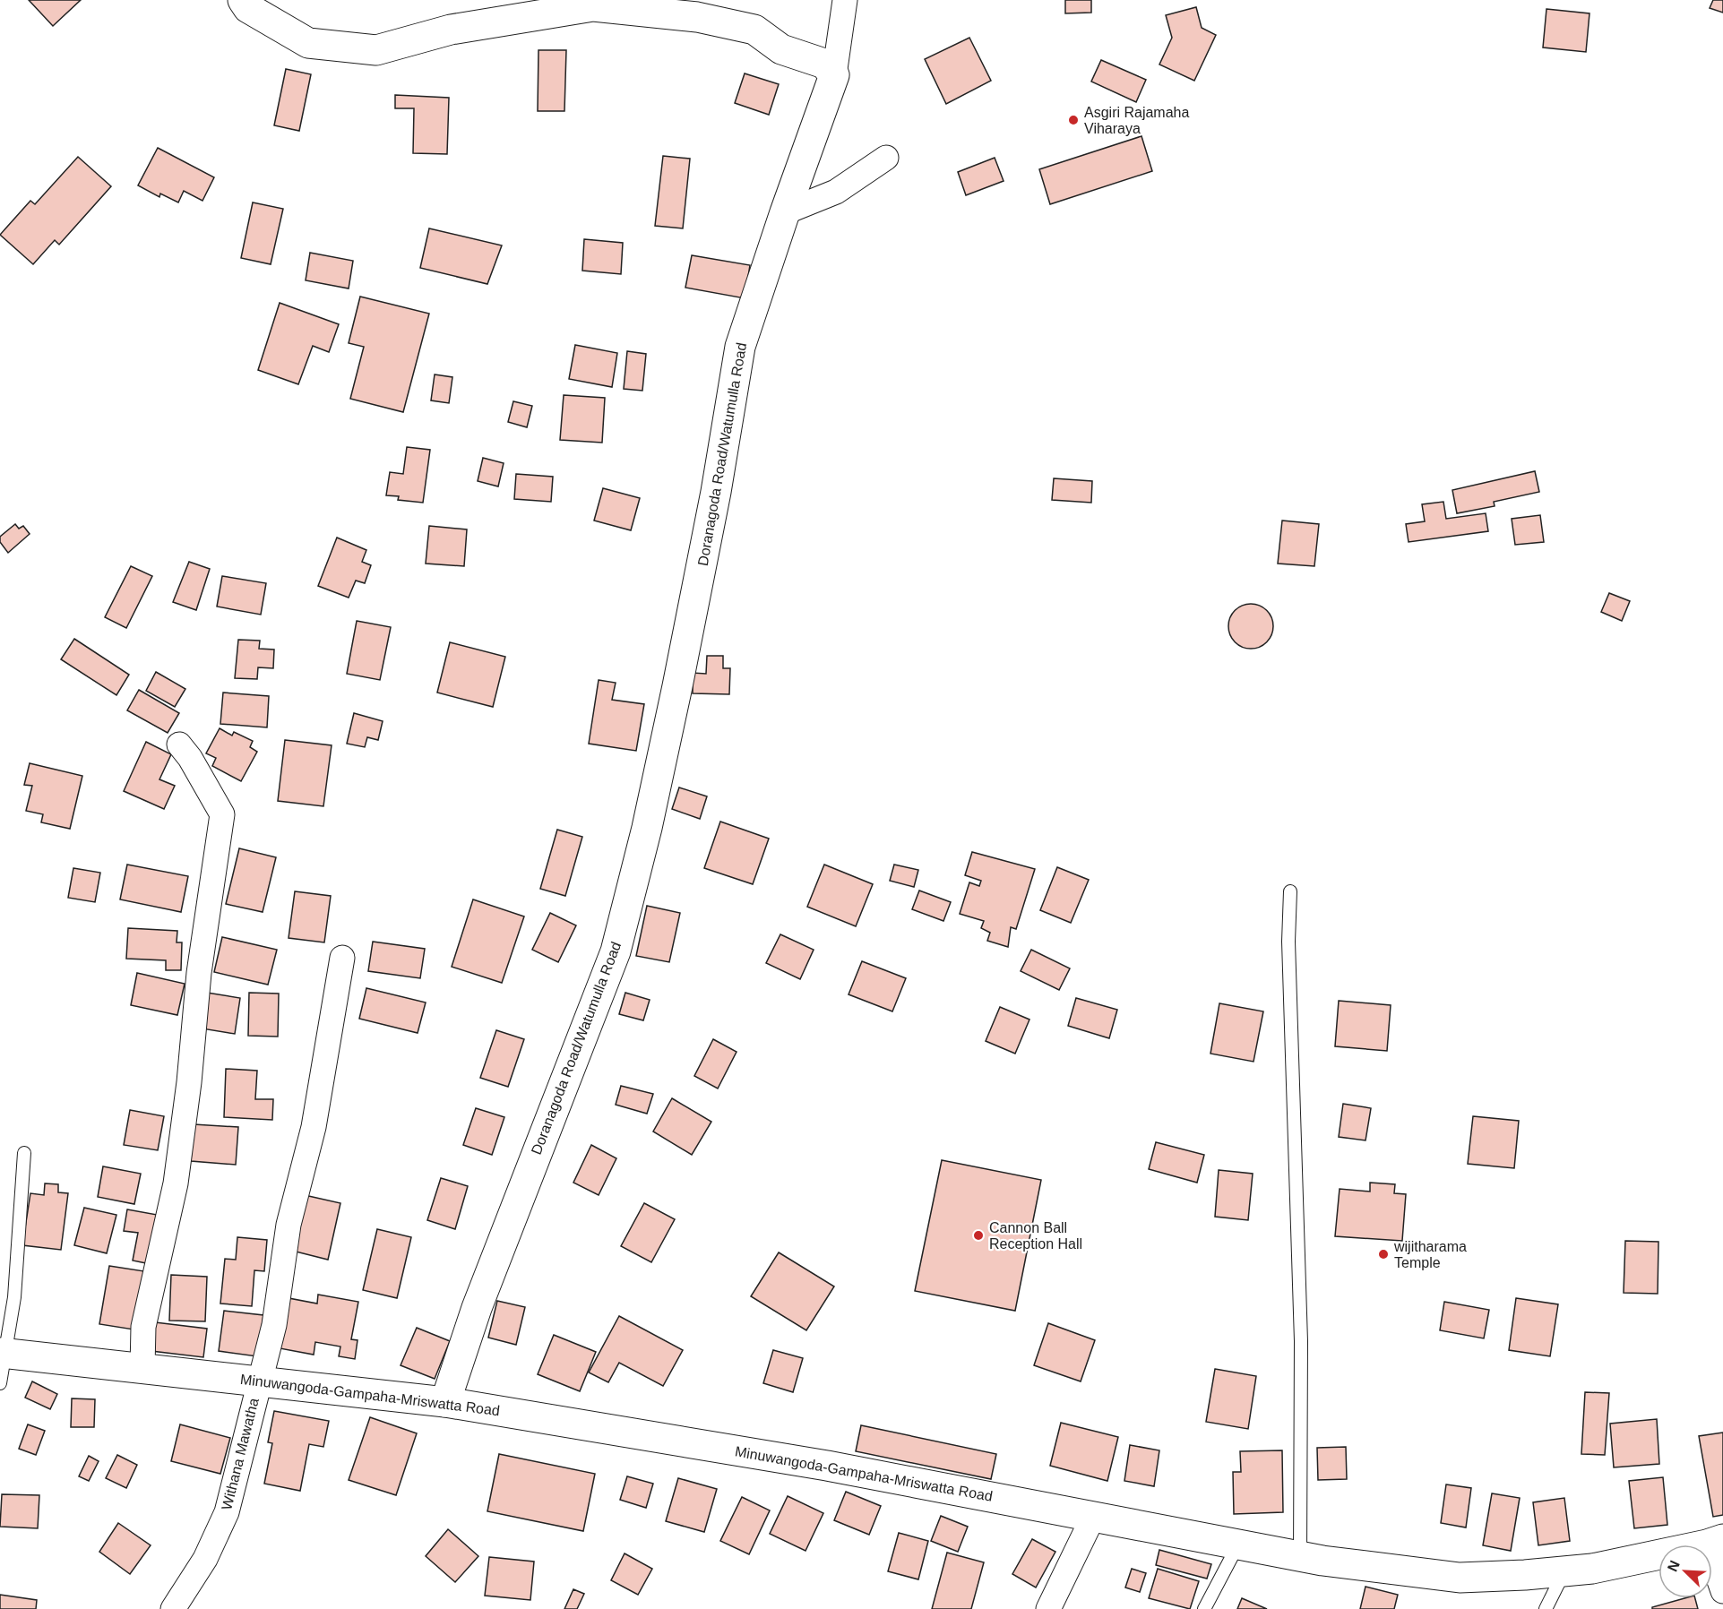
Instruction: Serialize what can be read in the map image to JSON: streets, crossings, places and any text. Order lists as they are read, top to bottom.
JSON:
{
  "streets": {
    "street": ["Doranagoda Road/Watumulla Road", "Minuwangoda-Gampaha-Mriswatta Road", "Withana Mawatha"]
  },
  "crossings": [
    ["Doranagoda Road/Watumulla Road", "Minuwangoda-Gampaha-Mriswatta Road"],
    ["Minuwangoda-Gampaha-Mriswatta Road", "Withana Mawatha"]
  ],
  "places": ["Asgiri Rajamaha Viharaya", "Cannon Ball Reception Hall", "wijitharama Temple"],
  "north": "top left"
}
